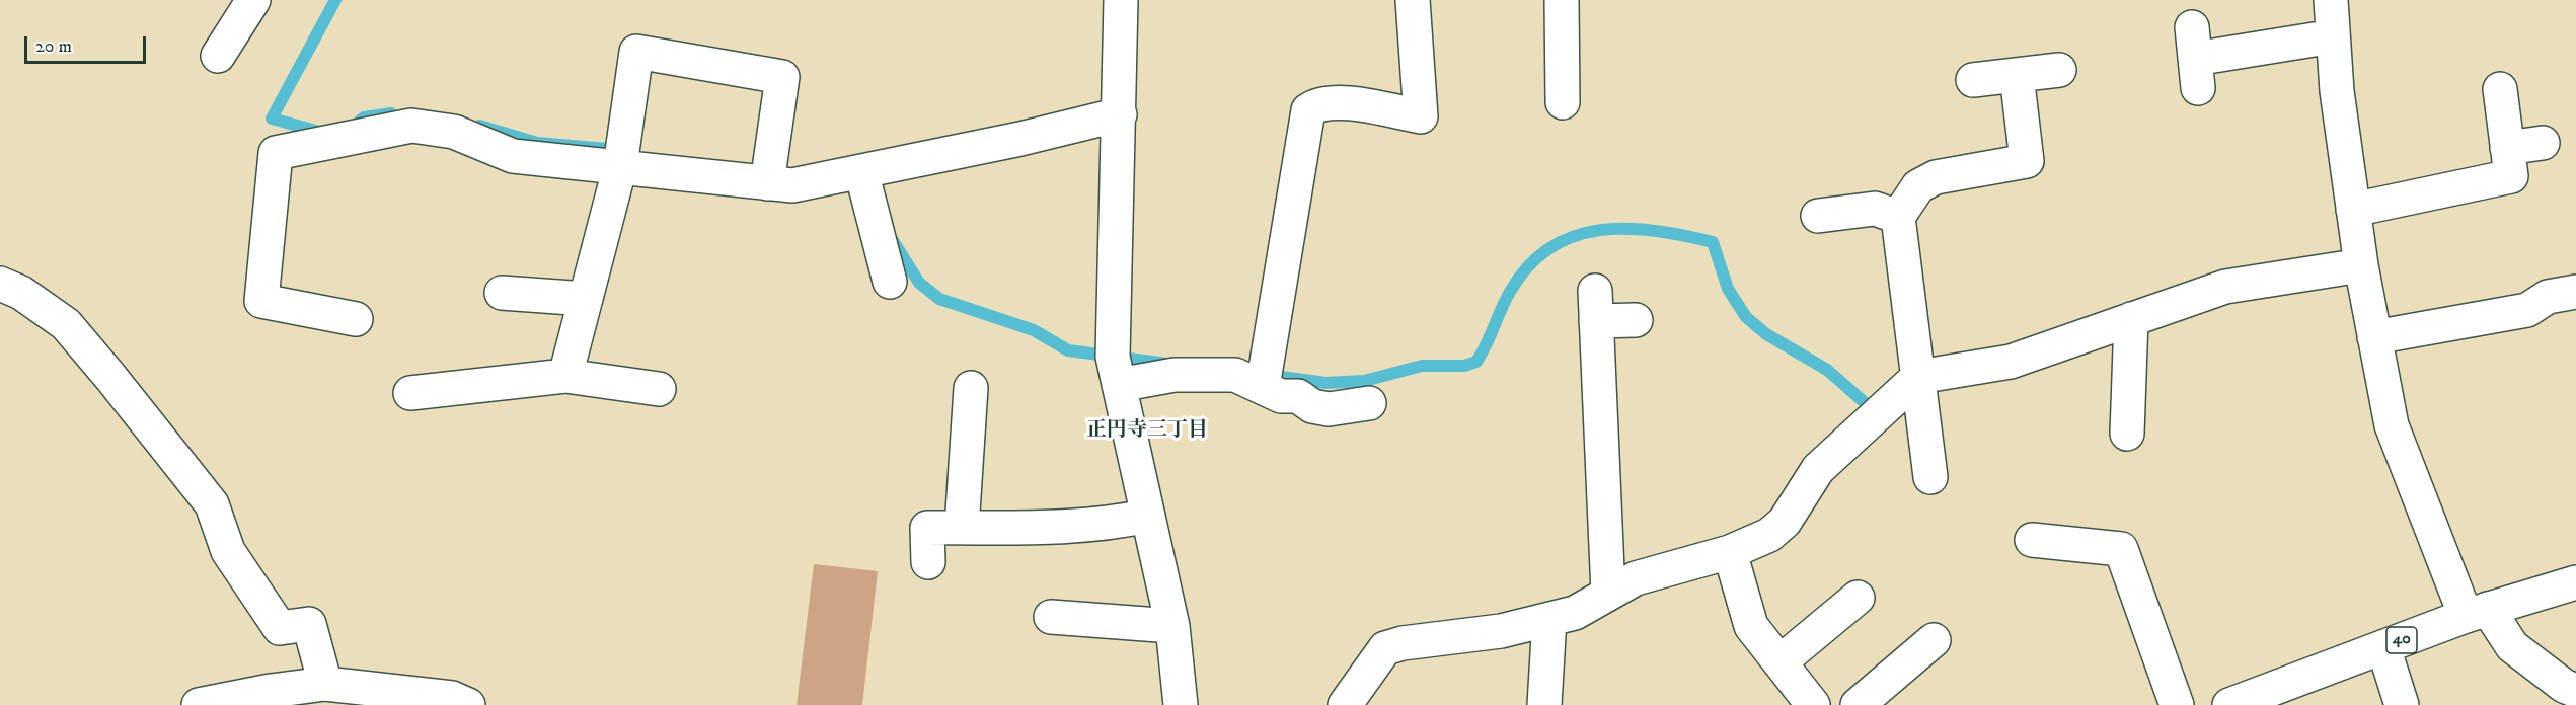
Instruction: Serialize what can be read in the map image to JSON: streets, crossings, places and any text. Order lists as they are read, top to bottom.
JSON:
{
  "streets": {
    "street": ["40"]
  },
  "districts": ["正円寺三丁目"],
  "scale_bar": "20 m"
}
